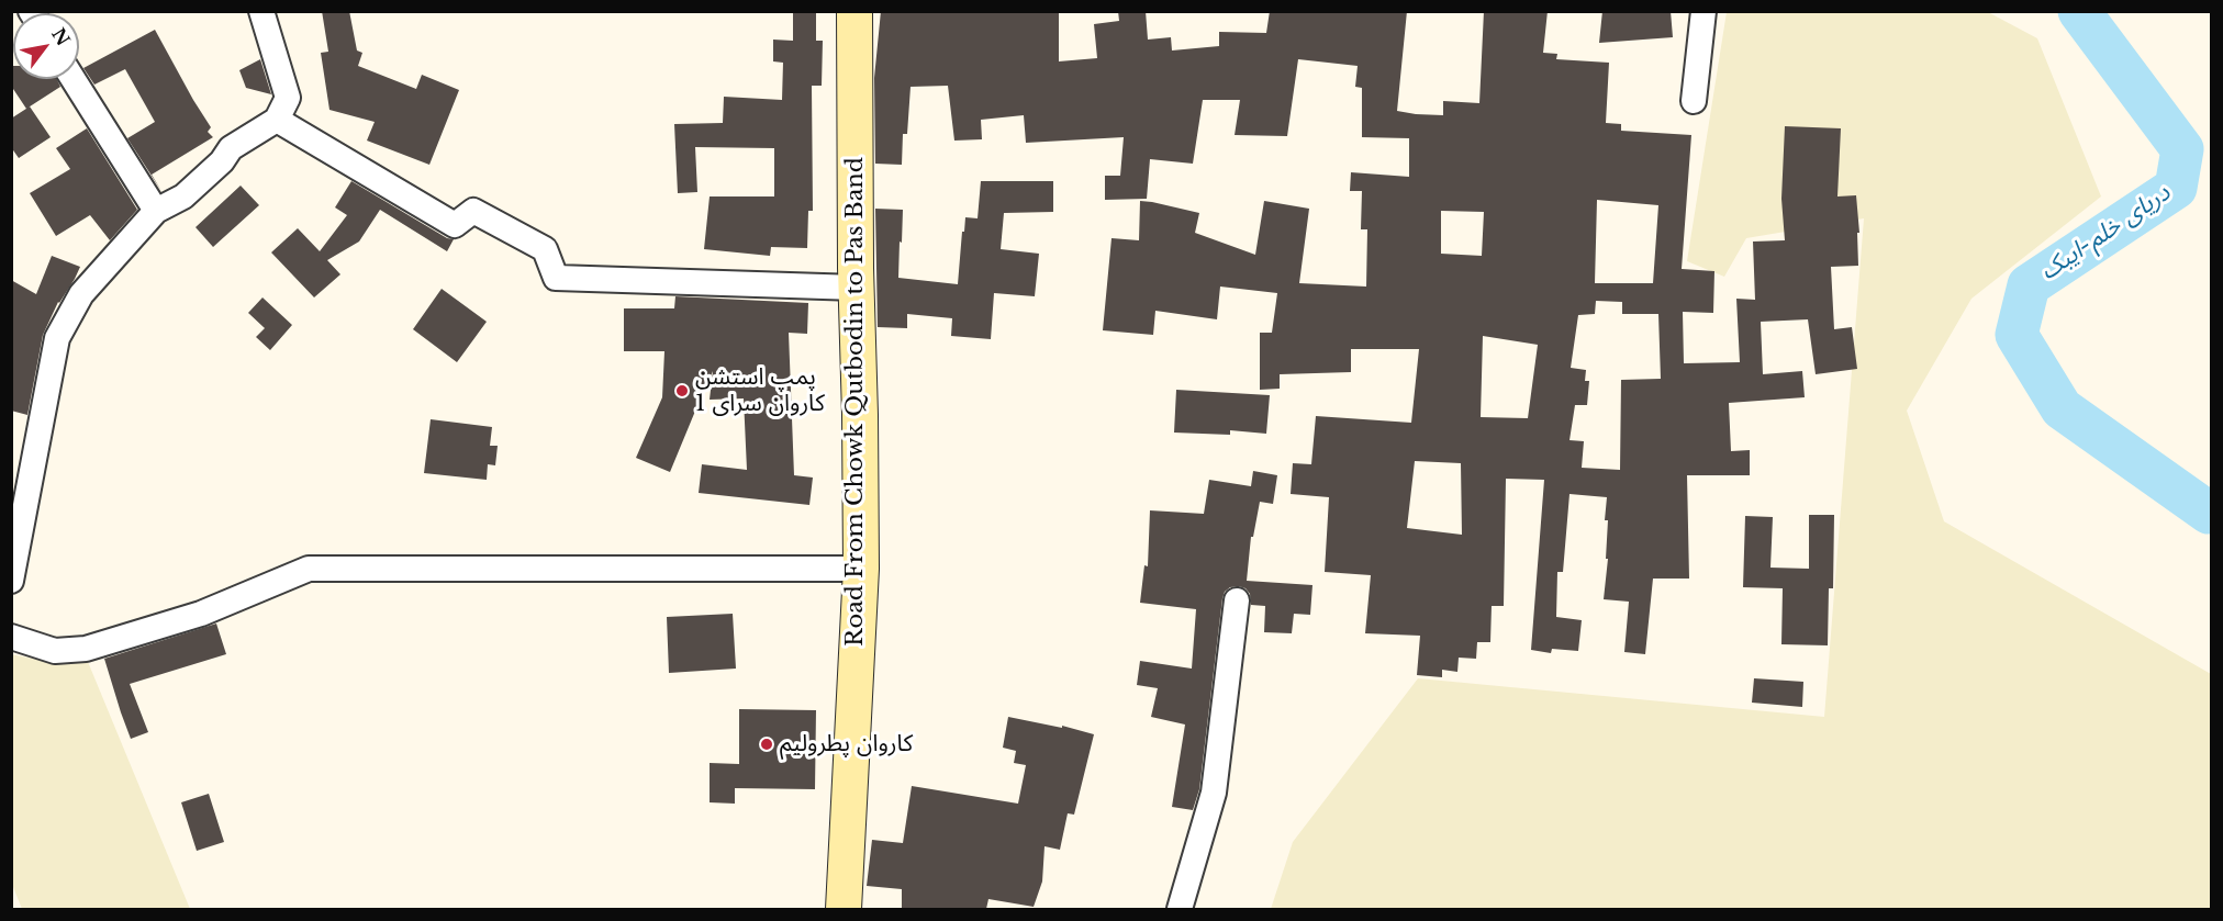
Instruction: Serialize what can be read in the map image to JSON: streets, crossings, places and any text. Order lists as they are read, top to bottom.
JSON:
{
  "streets": {
    "main road": ["Road From Chowk Qutbodin to Pas Band"]
  },
  "water": ["دریای خلم-ایبک"],
  "places": ["پمپ استشن کاروان سرای 1", "کاروان پطرولیم"],
  "north": "top right"
}
